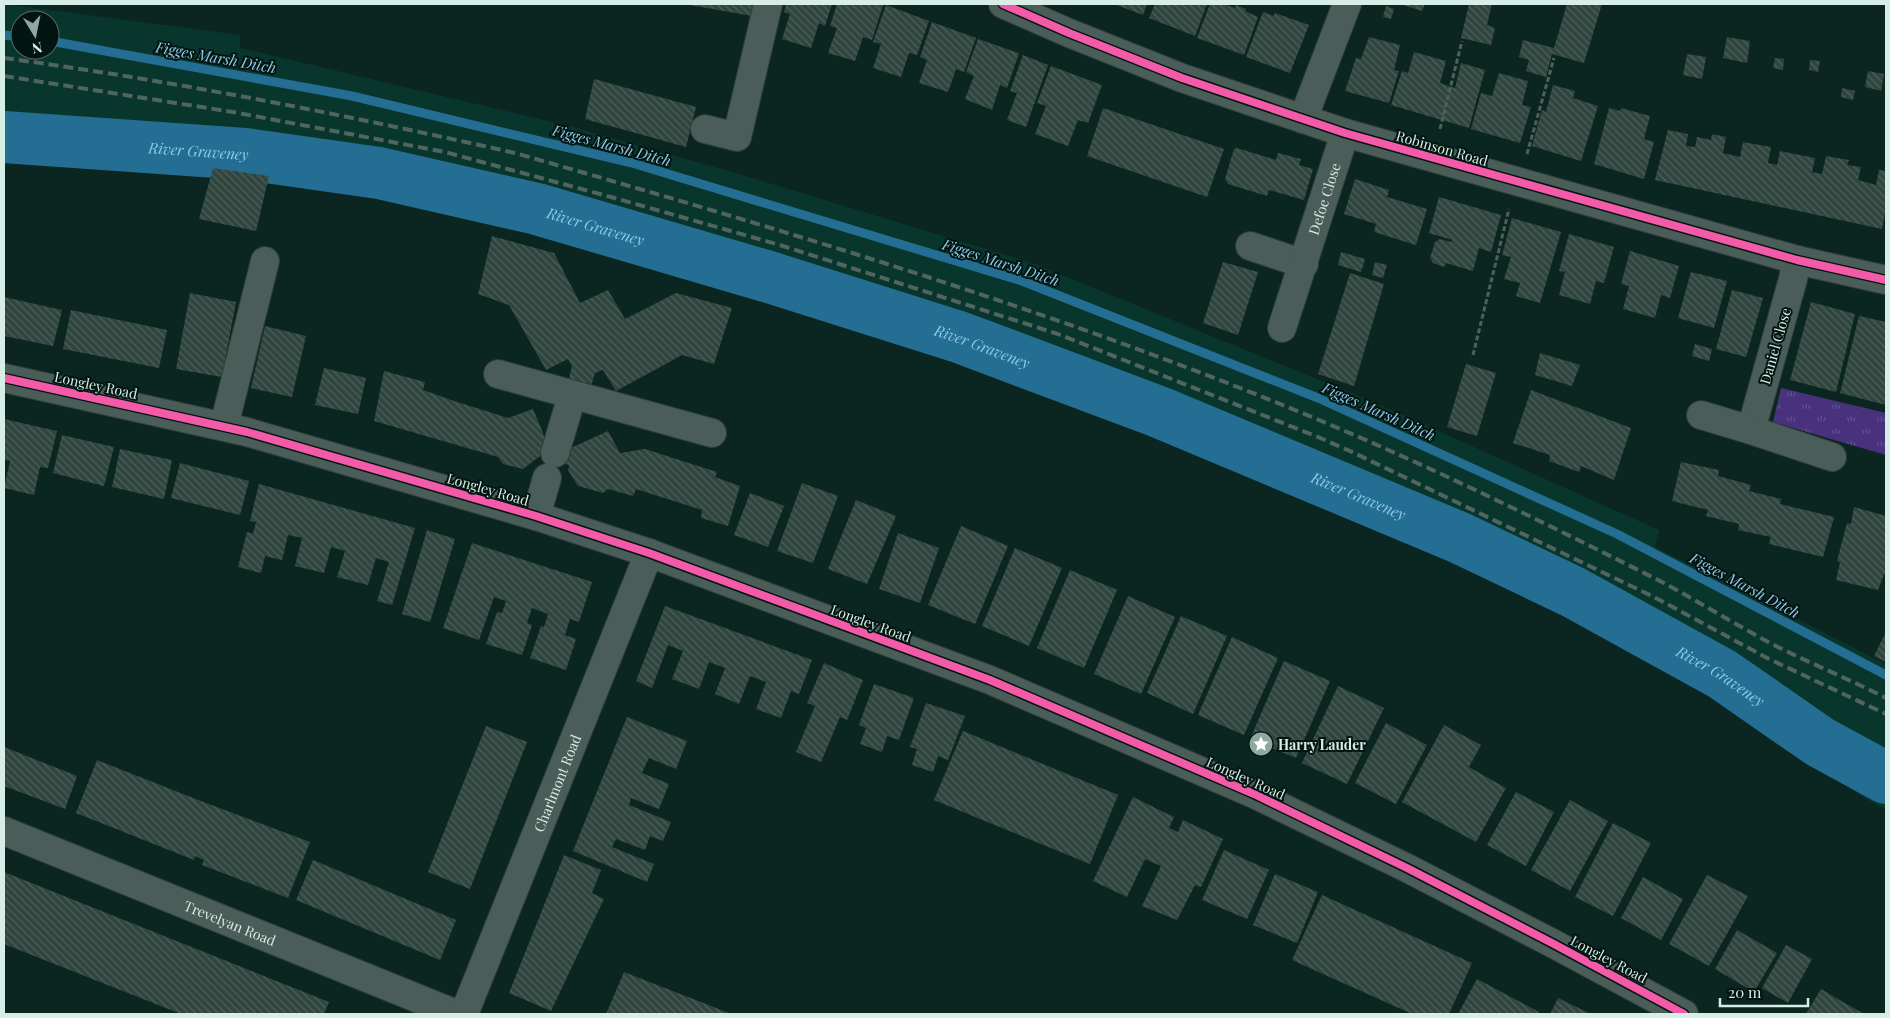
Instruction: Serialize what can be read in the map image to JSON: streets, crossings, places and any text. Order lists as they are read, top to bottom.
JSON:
{
  "streets": {
    "street": [
      "Robinson Road",
      "Defoe Close",
      "Daniel Close",
      "Longley Road",
      "Charlmont Road",
      "Trevelyan Road"
    ]
  },
  "crossings": [
    ["Robinson Road", "Defoe Close"],
    ["Robinson Road", "Daniel Close"],
    ["Longley Road", "Charlmont Road"]
  ],
  "water": ["Figges Marsh Ditch", "River Graveney"],
  "places": {
    "place": ["Harry Lauder"]
  },
  "scale_bar": "20 m",
  "north": "bottom"
}
